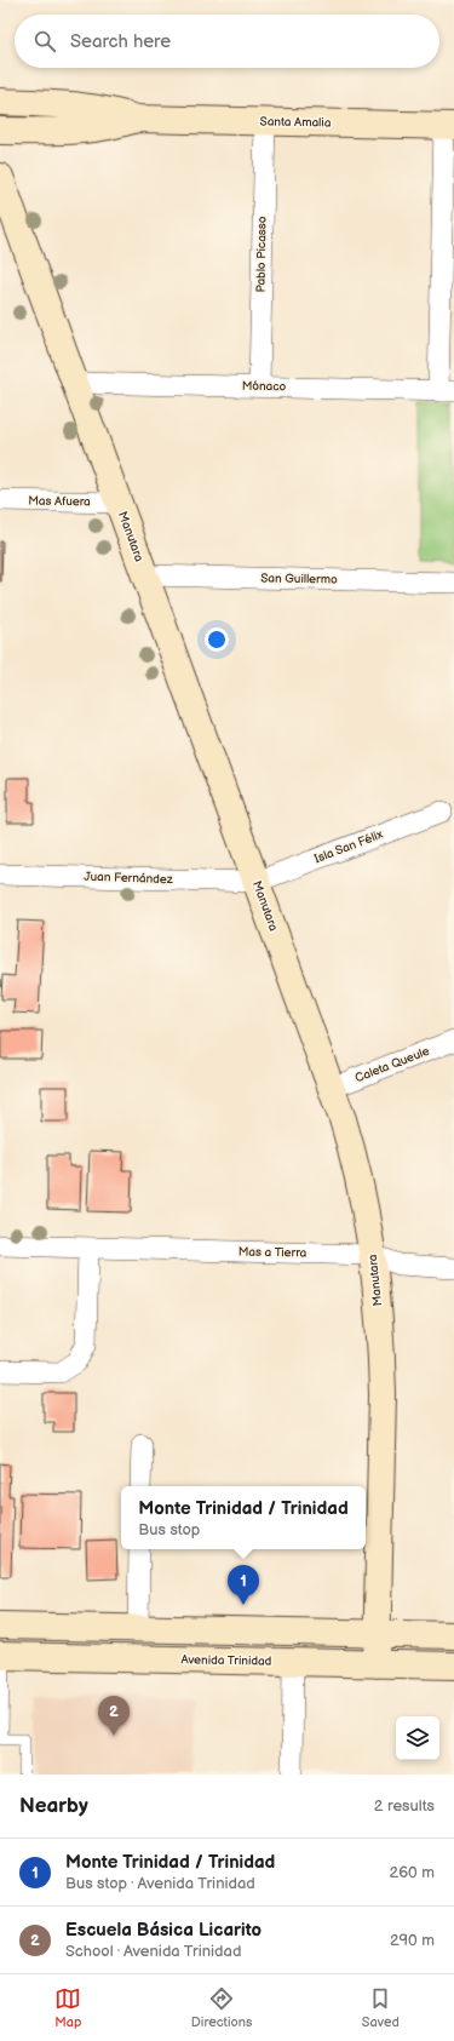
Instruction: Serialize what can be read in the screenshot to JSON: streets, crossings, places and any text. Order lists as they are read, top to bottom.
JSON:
{
  "streets": {
    "main road": ["Santa Amalia", "Manutara", "Avenida Trinidad"],
    "street": [
      "Pablo Picasso",
      "Mónaco",
      "Mas Afuera",
      "San Guillermo",
      "Isla San Félix",
      "Juan Fernández",
      "Caleta Queule",
      "Mas a Tierra"
    ]
  },
  "crossings": [
    ["Santa Amalia", "Pablo Picasso"],
    ["Pablo Picasso", "Mónaco"],
    ["Mónaco", "Manutara"],
    ["Mas Afuera", "Manutara"],
    ["Manutara", "San Guillermo"],
    ["Manutara", "Isla San Félix"],
    ["Manutara", "Juan Fernández"],
    ["Manutara", "Caleta Queule"],
    ["Manutara", "Mas a Tierra"],
    ["Manutara", "Avenida Trinidad"],
    ["Isla San Félix", "Juan Fernández"]
  ],
  "page": {
    "search": "Search here",
    "popup": ["Monte Trinidad / Trinidad", "Bus stop"],
    "pins": ["1", "2"],
    "heading": ["Nearby", "2 results"],
    "list": [
      {
        "mark": "1",
        "name": "Monte Trinidad / Trinidad",
        "note": "Bus stop · Avenida Trinidad",
        "value": "260 m"
      },
      {
        "mark": "2",
        "name": "Escuela Básica Licarito",
        "note": "School · Avenida Trinidad",
        "value": "290 m"
      }
    ],
    "nav": ["Map", "Directions", "Saved"]
  }
}
